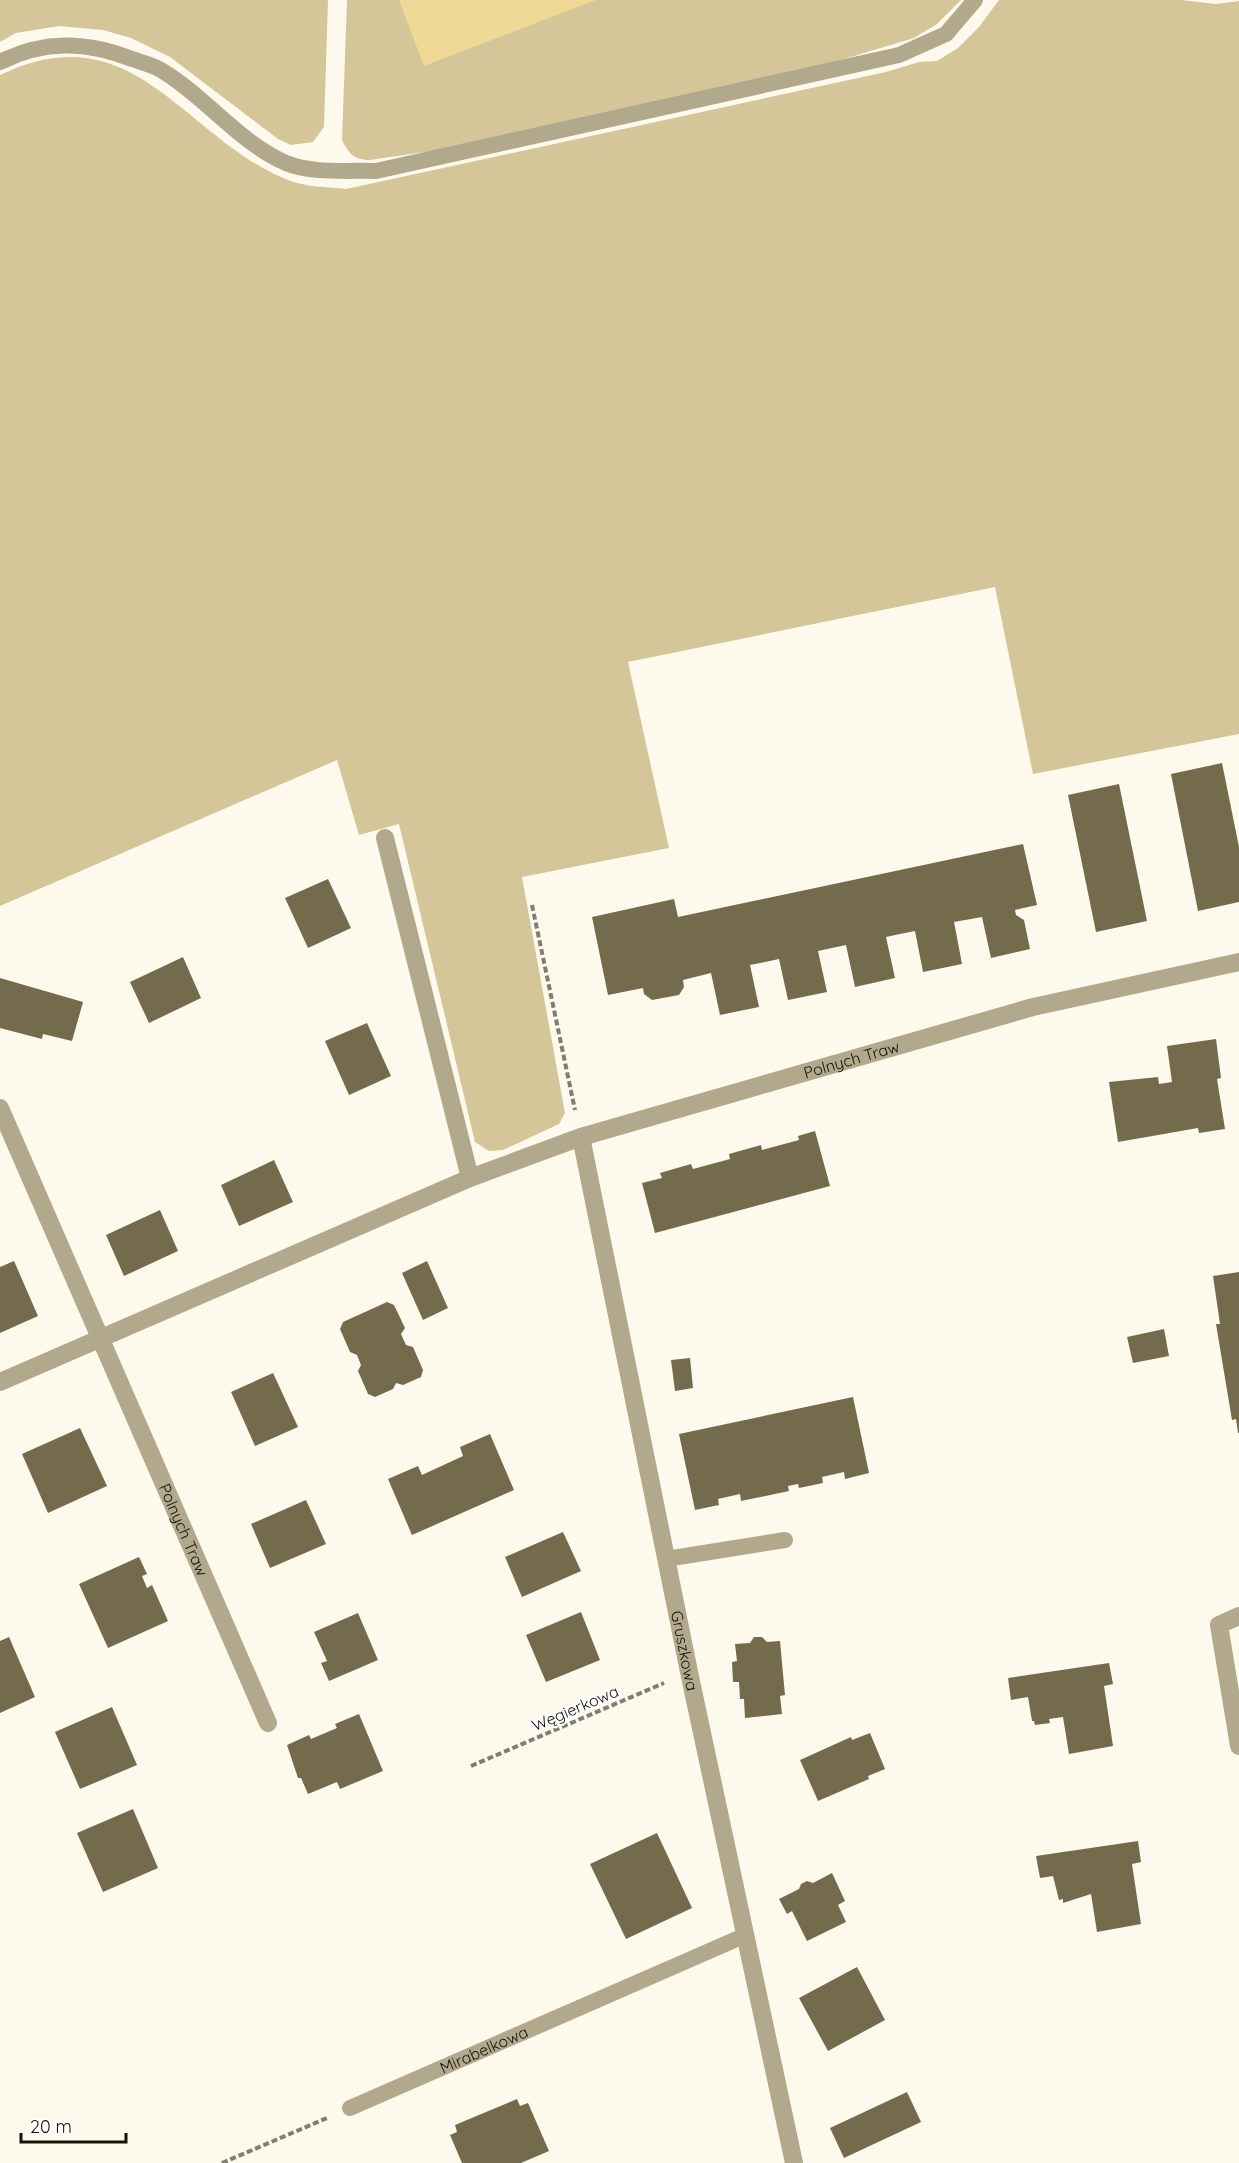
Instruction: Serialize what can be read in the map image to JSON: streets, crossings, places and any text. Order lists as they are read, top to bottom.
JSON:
{
  "streets": {
    "street": ["Polnych Traw", "Gruszkowa"],
    "lane": ["Mirabelkowa"],
    "path": ["Węgierkowa"]
  },
  "crossings": [
    ["Polnych Traw", "Gruszkowa"],
    ["Gruszkowa", "Węgierkowa"],
    ["Gruszkowa", "Mirabelkowa"]
  ],
  "scale_bar": "20 m"
}
